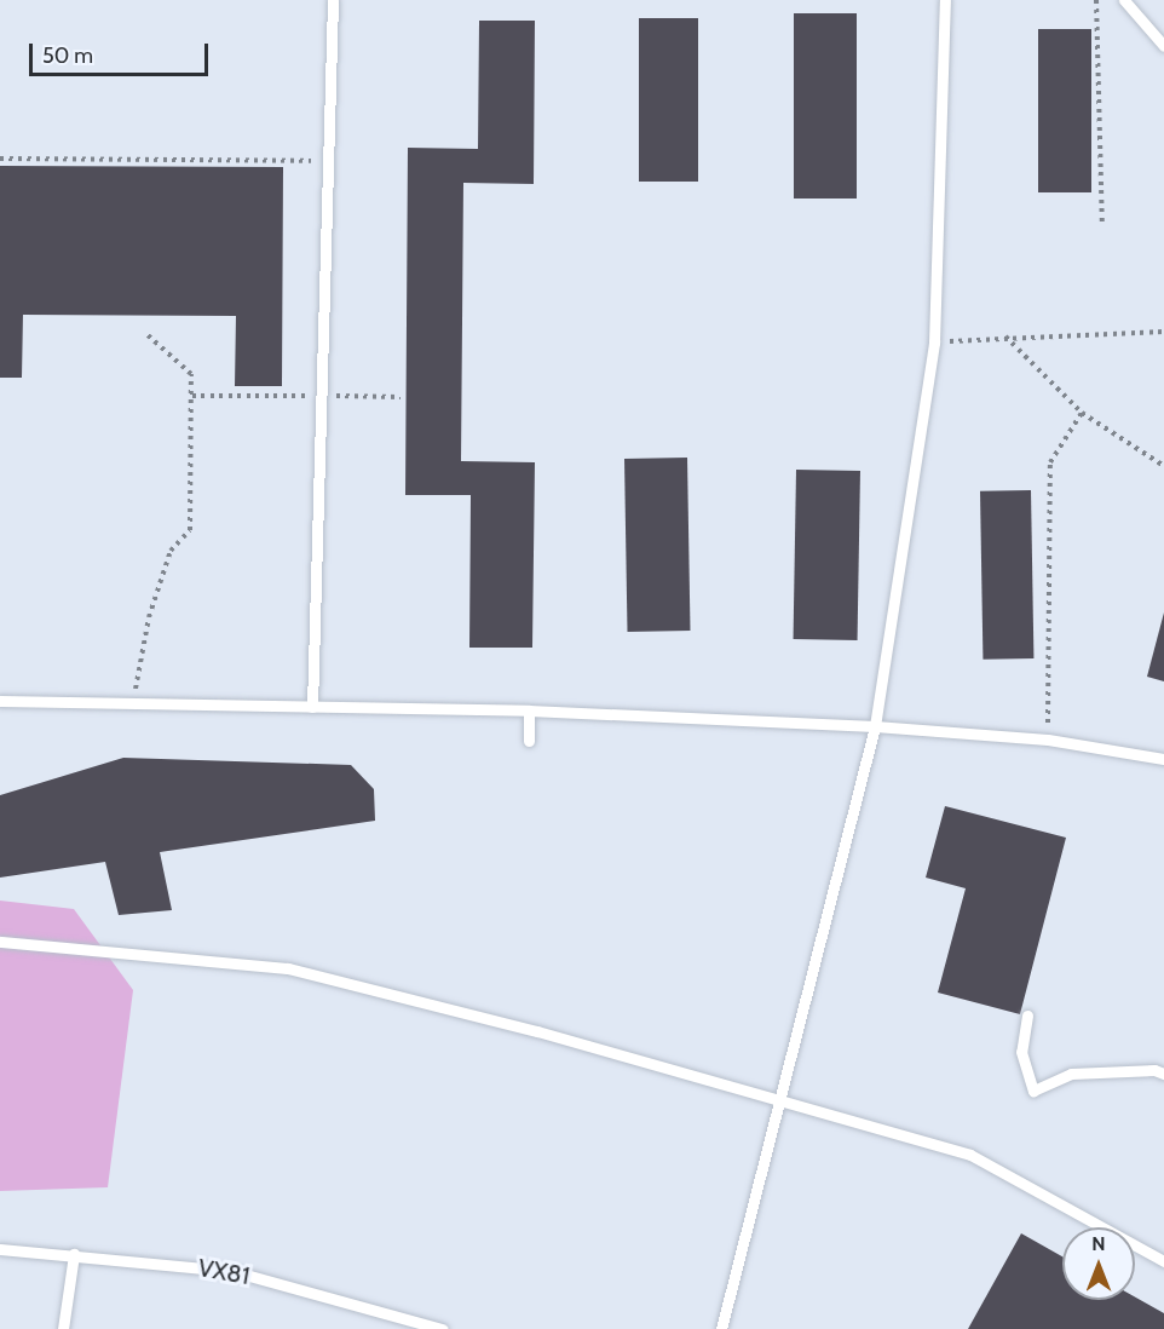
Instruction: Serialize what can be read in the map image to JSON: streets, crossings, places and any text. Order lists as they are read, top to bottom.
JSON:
{
  "streets": {
    "lane": ["VX81"]
  },
  "scale_bar": "50 m",
  "north": "top"
}
